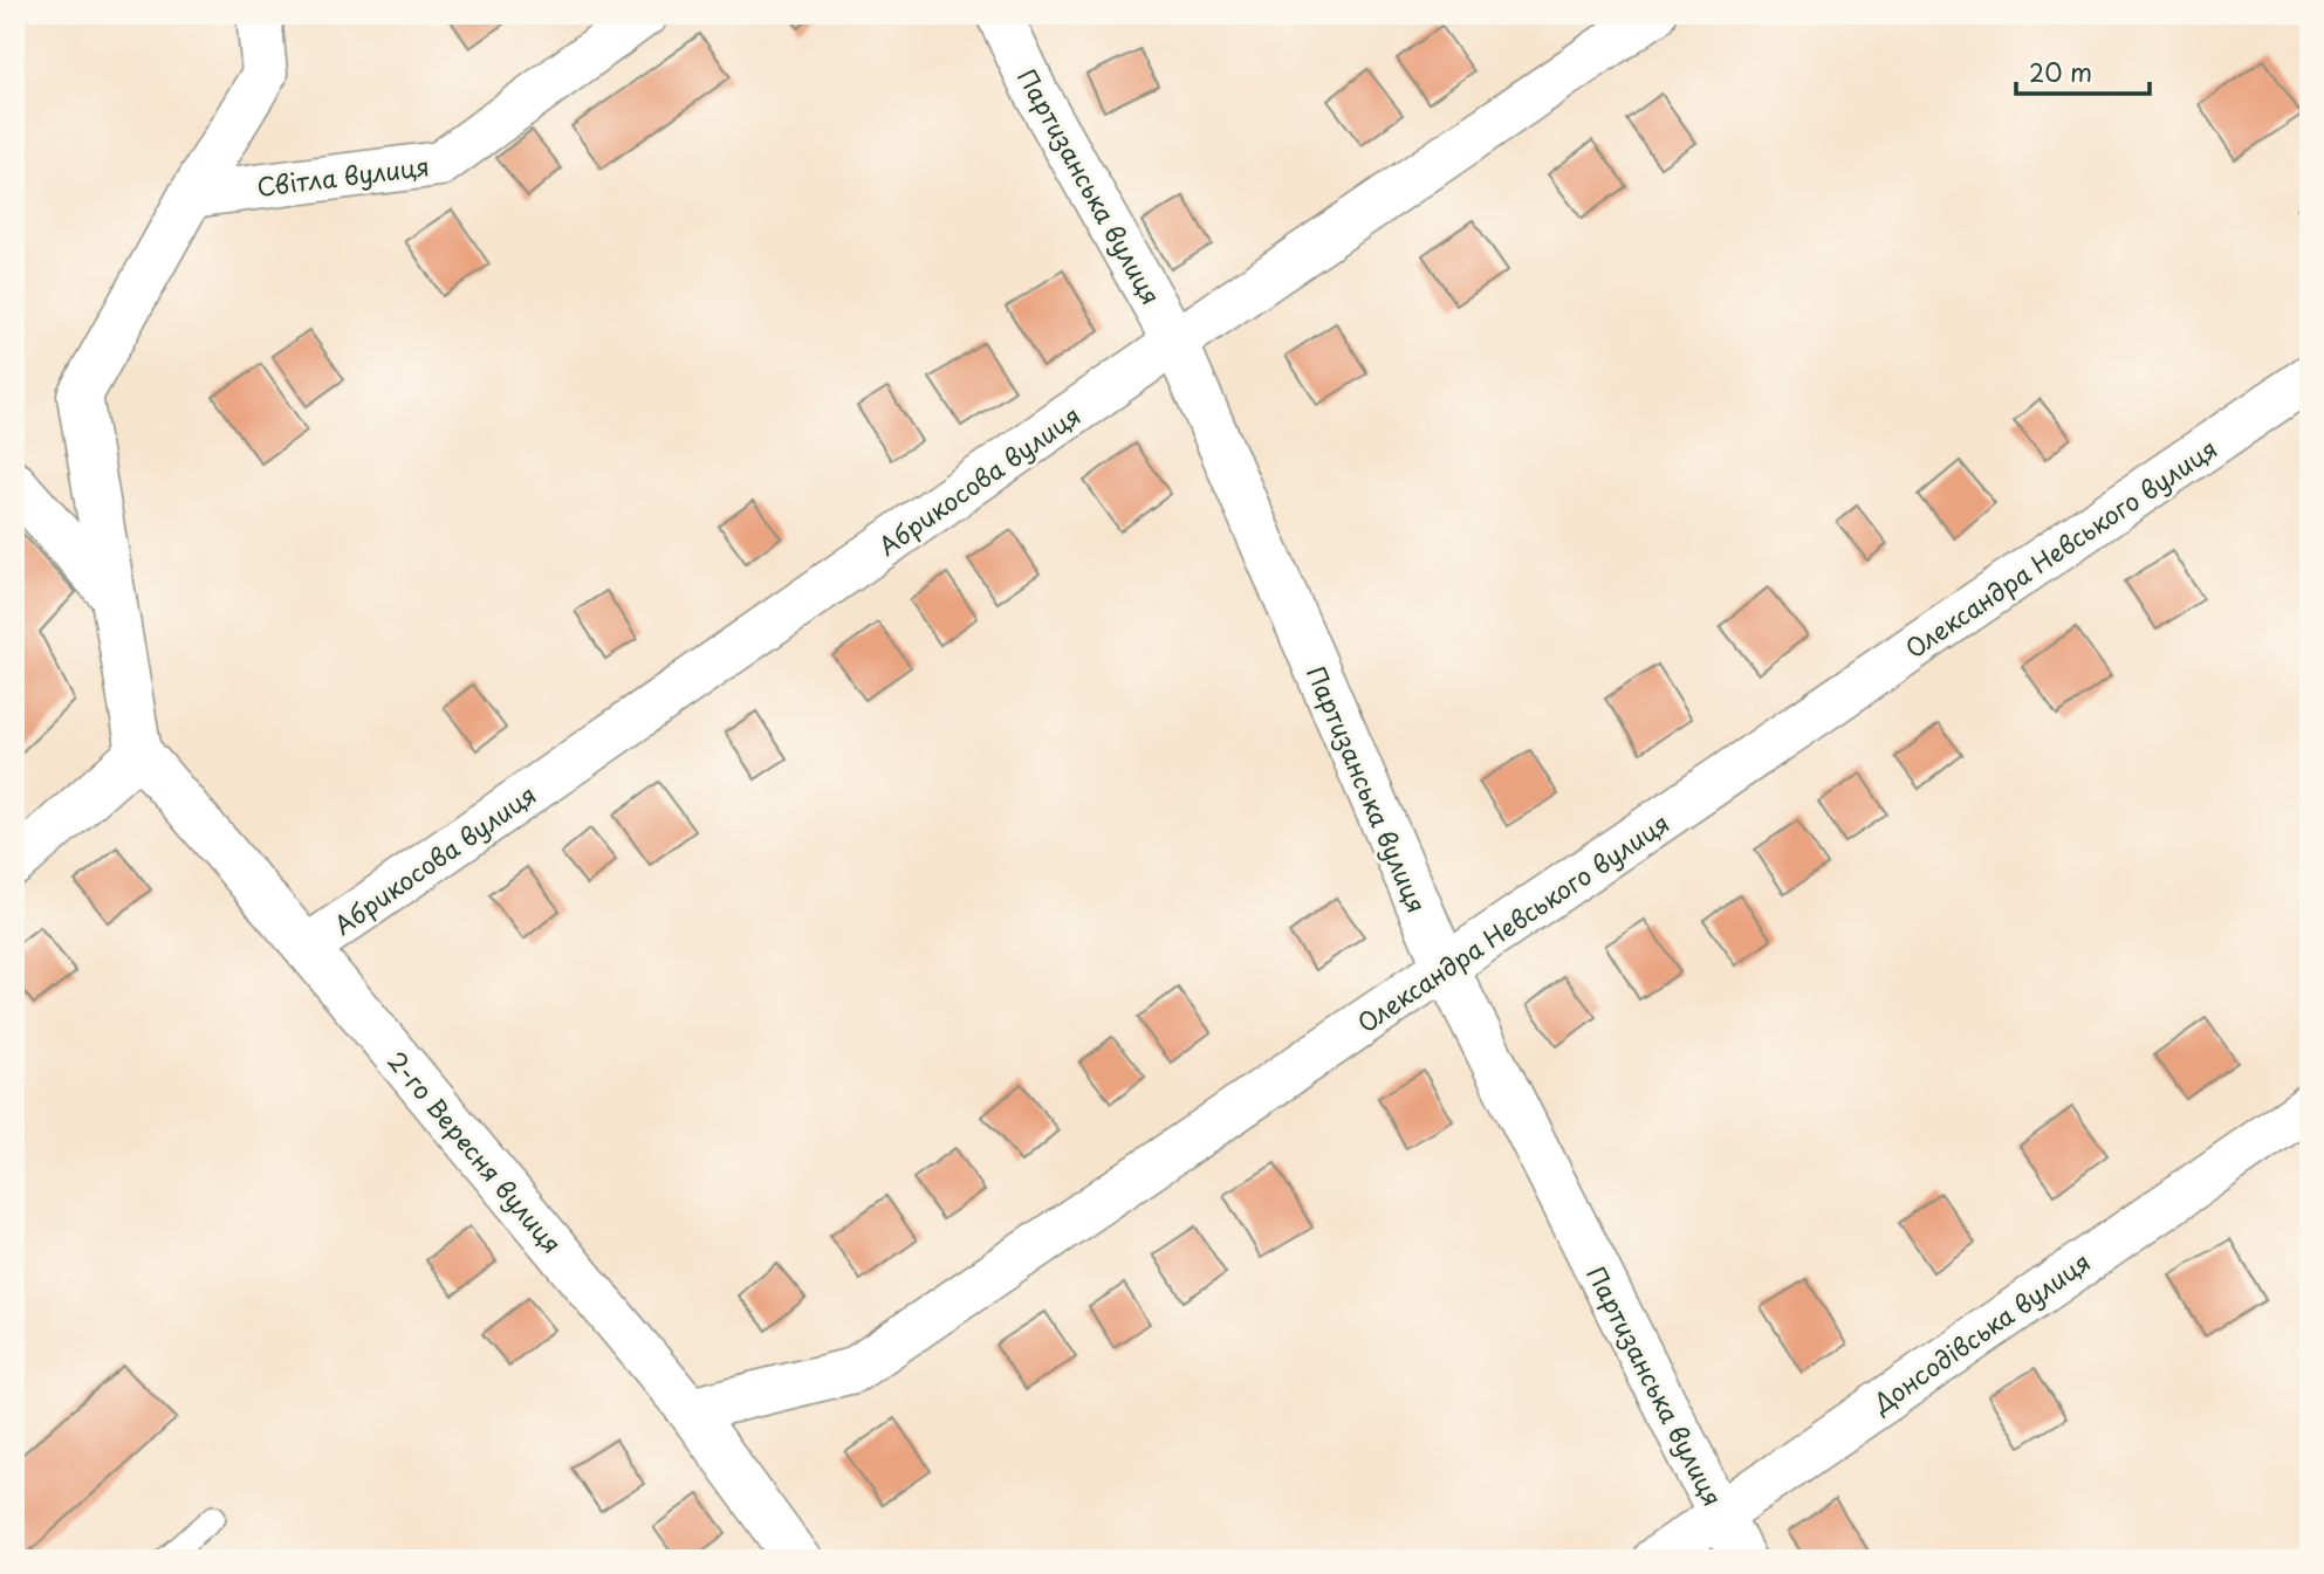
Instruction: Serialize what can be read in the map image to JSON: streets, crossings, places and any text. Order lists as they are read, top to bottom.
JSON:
{
  "streets": {
    "street": [
      "Світла вулиця",
      "Партизанська вулиця",
      "Абрикосова вулиця",
      "Олександра Невського вулиця",
      "2-го Вересня вулиця",
      "Донсодівська вулиця"
    ]
  },
  "crossings": [
    ["Партизанська вулиця", "Абрикосова вулиця"],
    ["Партизанська вулиця", "Олександра Невського вулиця"],
    ["Партизанська вулиця", "Донсодівська вулиця"],
    ["Абрикосова вулиця", "2-го Вересня вулиця"],
    ["Олександра Невського вулиця", "2-го Вересня вулиця"]
  ],
  "scale_bar": "20 m"
}
